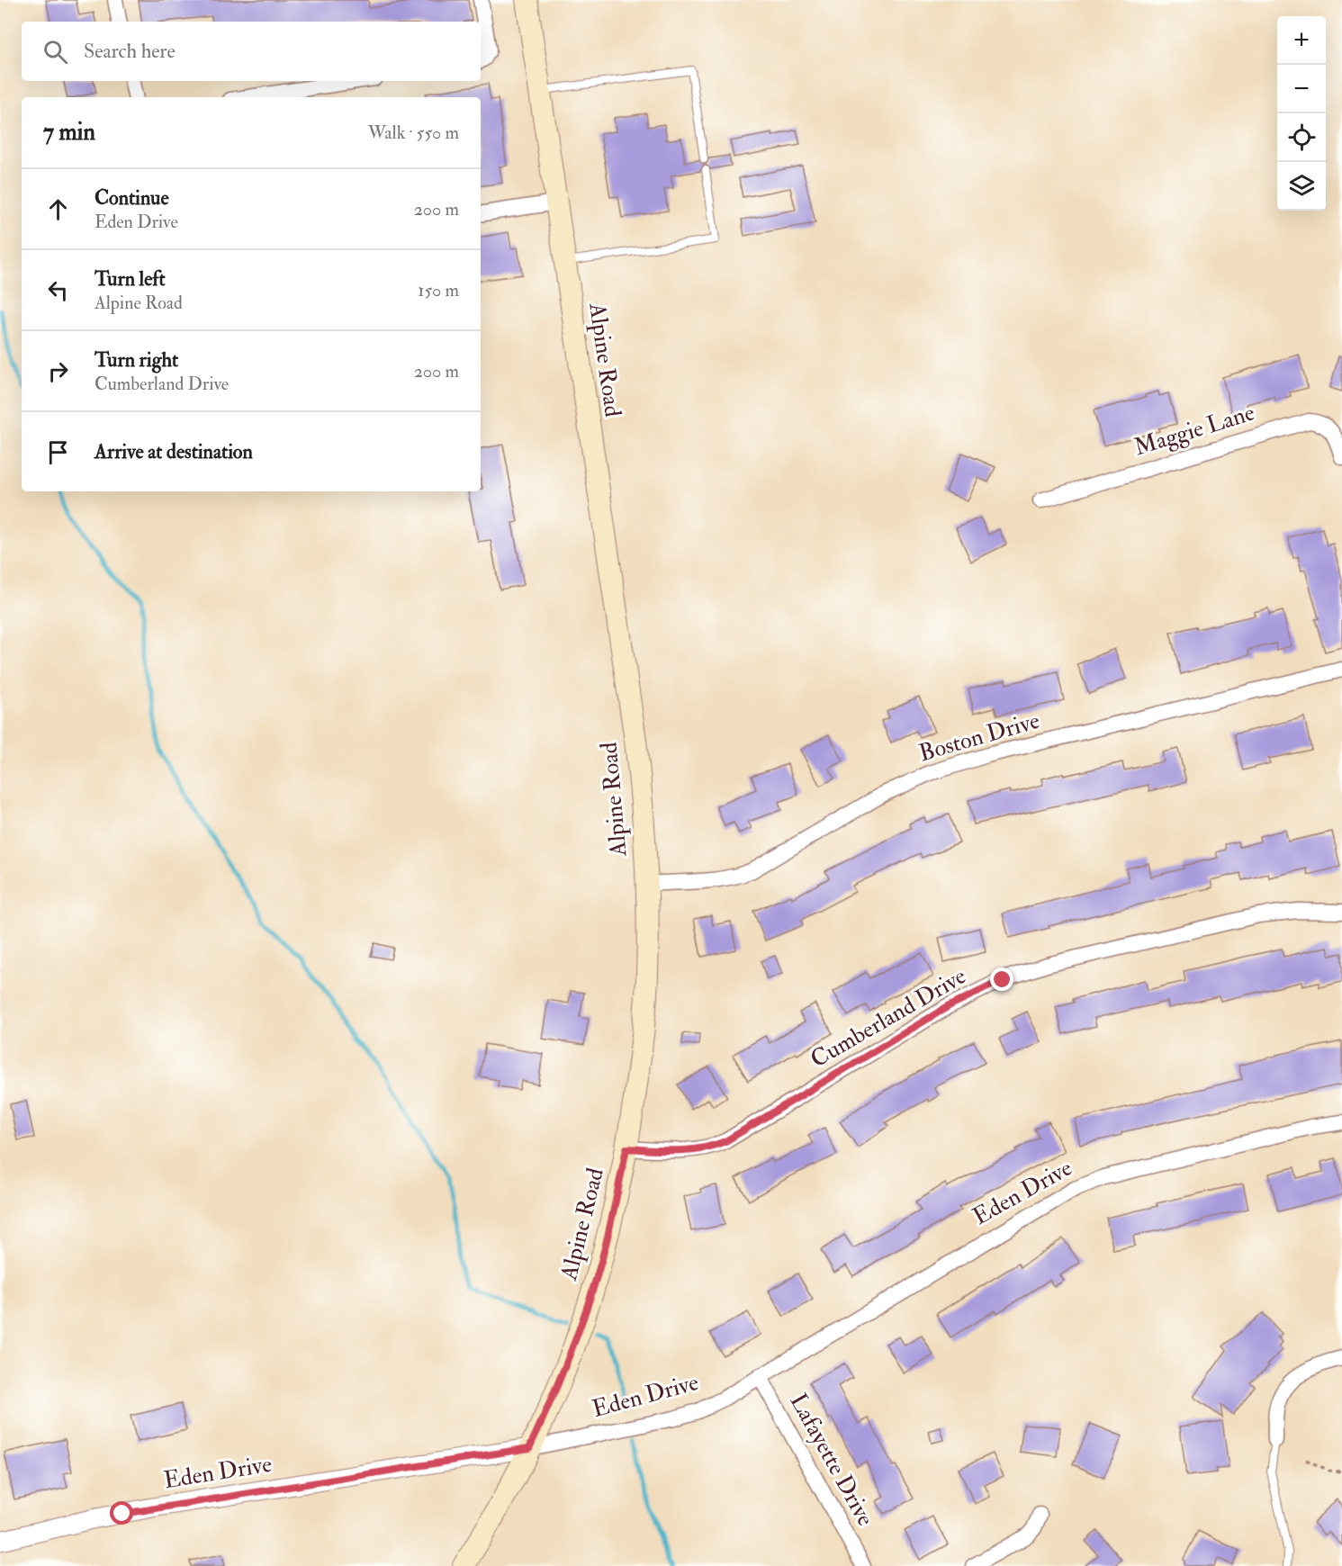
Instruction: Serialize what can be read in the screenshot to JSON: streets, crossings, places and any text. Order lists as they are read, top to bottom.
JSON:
{
  "streets": {
    "main road": ["Alpine Road"],
    "street": [
      "Maggie Lane",
      "Boston Drive",
      "Cumberland Drive",
      "Eden Drive",
      "Lafayette Drive"
    ]
  },
  "crossings": [
    ["Alpine Road", "Boston Drive"],
    ["Alpine Road", "Cumberland Drive"],
    ["Alpine Road", "Eden Drive"],
    ["Eden Drive", "Lafayette Drive"]
  ],
  "page": {
    "map_buttons": ["+", "−"],
    "search": "Search here",
    "heading": ["7 min", "Walk · 550 m"],
    "list": [
      ["Continue", "Eden Drive", "200 m"],
      ["Turn left", "Alpine Road", "150 m"],
      ["Turn right", "Cumberland Drive", "200 m"],
      "Arrive at destination"
    ]
  }
}
